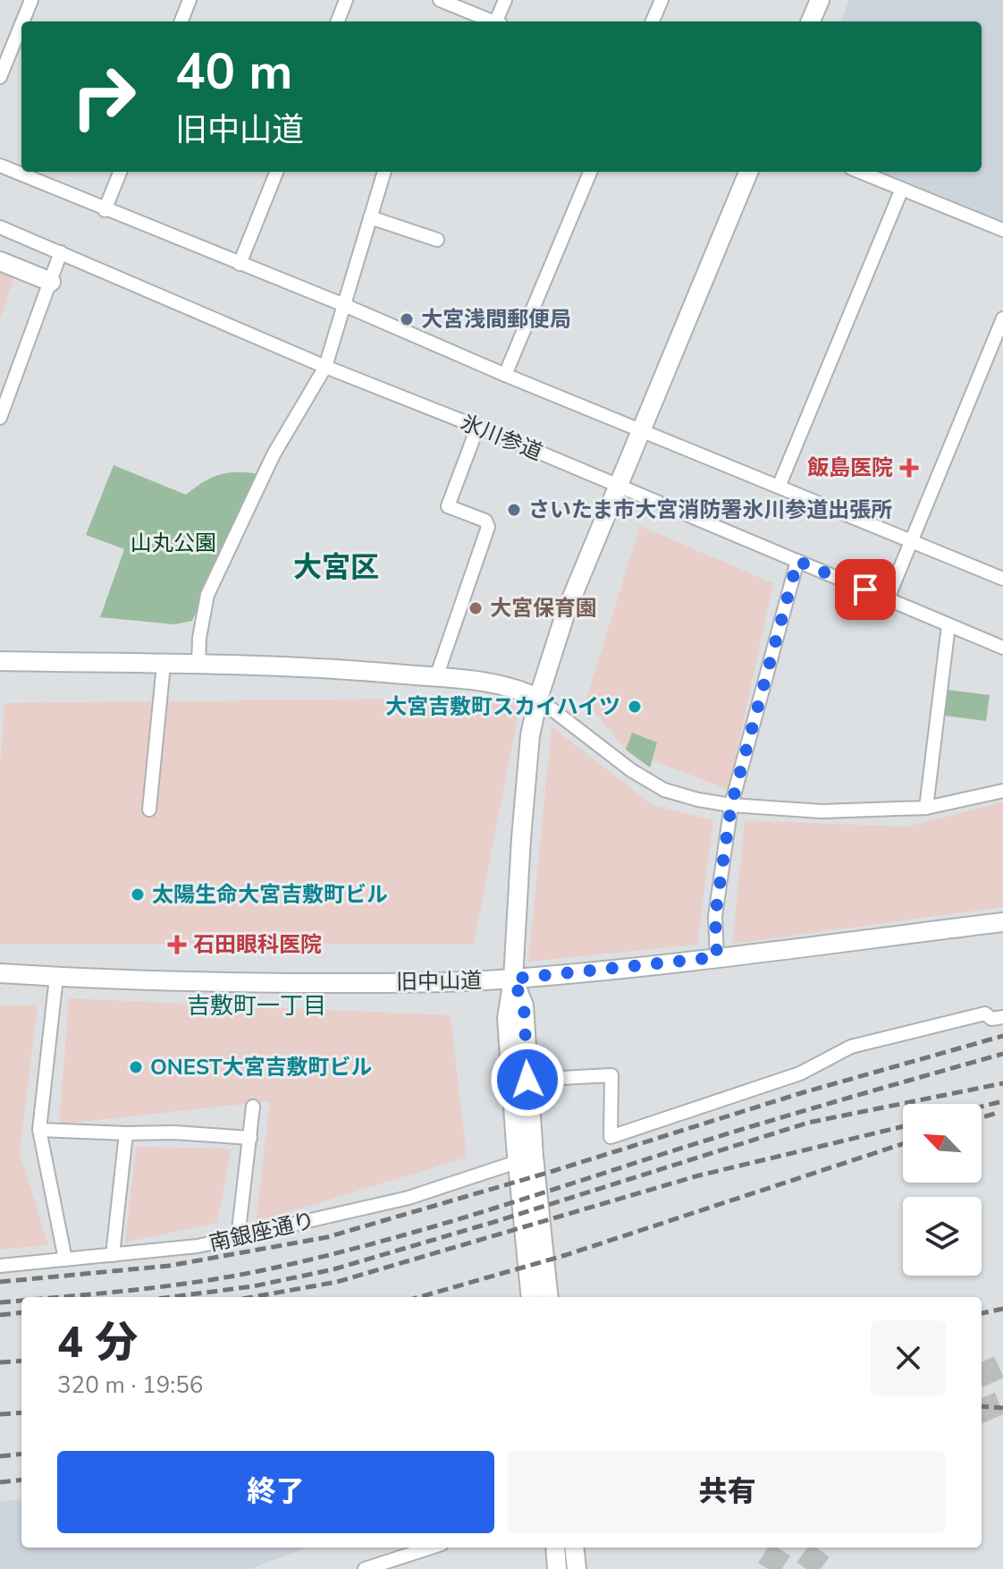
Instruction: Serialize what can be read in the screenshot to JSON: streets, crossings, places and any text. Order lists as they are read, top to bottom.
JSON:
{
  "streets": {
    "main road": ["旧中山道"],
    "street": ["氷川参道", "南銀座通り"]
  },
  "districts": ["大宮区", "吉敷町一丁目"],
  "parks": ["山丸公園"],
  "places": {
    "other": [
      "大宮浅間郵便局",
      "さいたま市大宮消防署氷川参道出張所",
      "大宮保育園",
      "大宮吉敷町スカイハイツ",
      "太陽生命大宮吉敷町ビル",
      "ONEST大宮吉敷町ビル"
    ],
    "health": ["飯島医院", "石田眼科医院"]
  },
  "north": "top left",
  "page": {
    "turn": ["40 m", "旧中山道"],
    "heading": ["4 分", "320 m · 19:56"],
    "buttons": ["終了", "共有"]
  }
}
